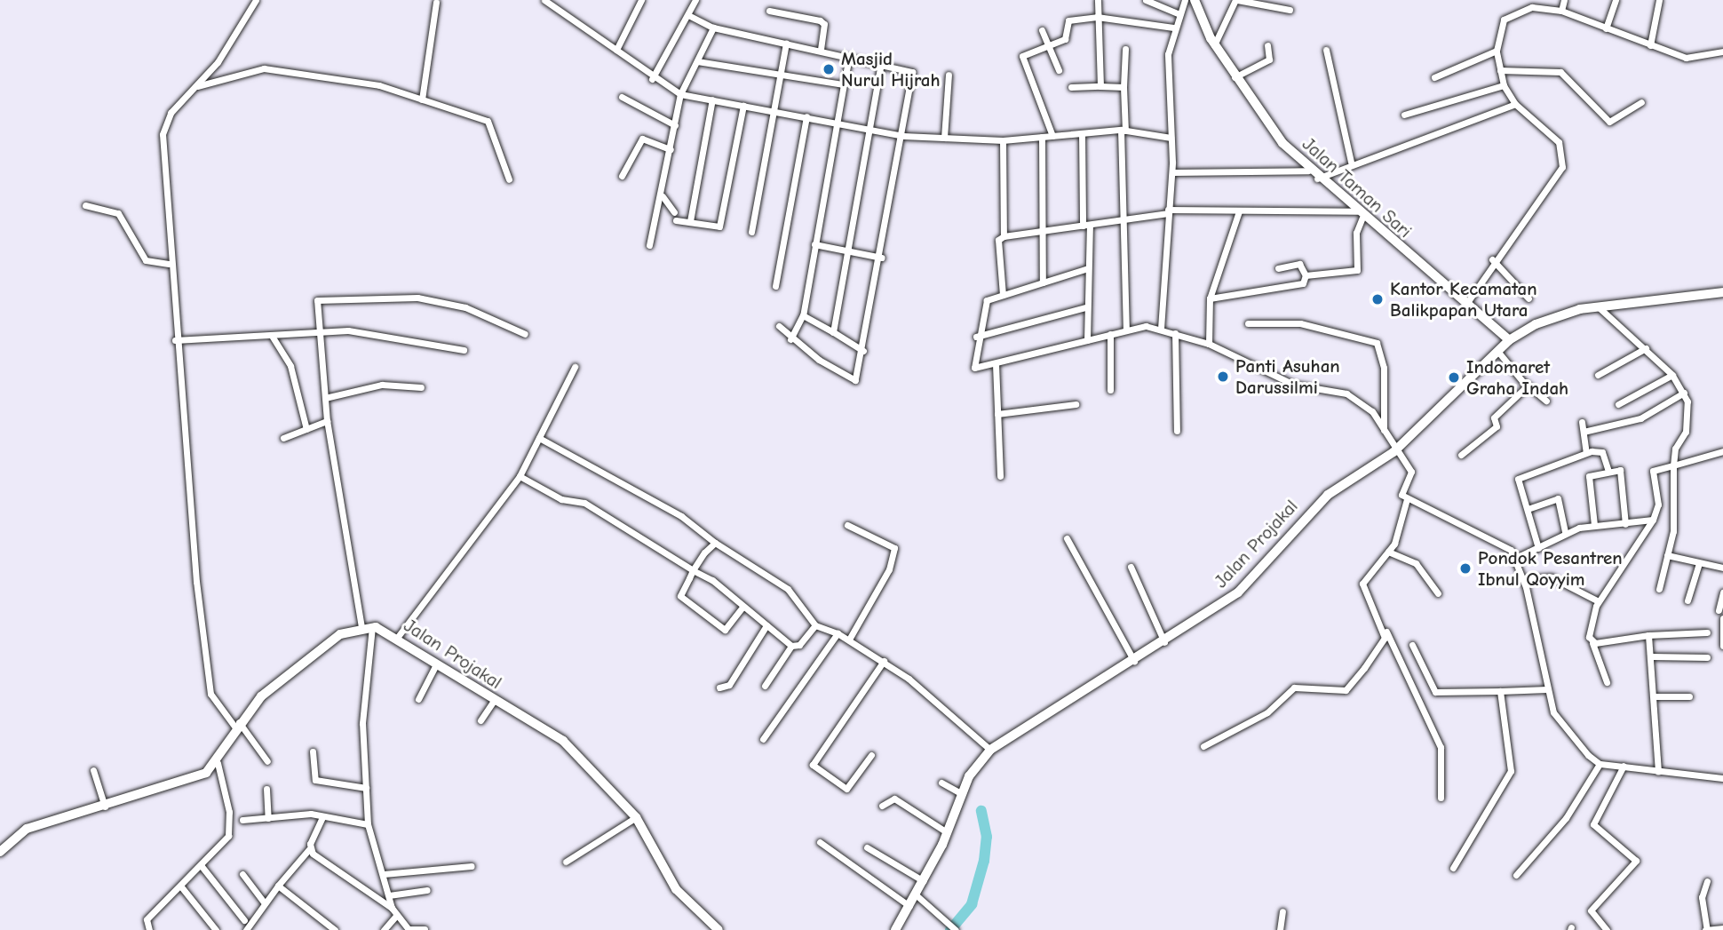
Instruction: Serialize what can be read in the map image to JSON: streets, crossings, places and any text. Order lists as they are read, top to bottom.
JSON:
{
  "streets": {
    "main road": ["Jalan Projakal"],
    "street": ["Jalan Taman Sari"]
  },
  "crossings": [
    ["Jalan Taman Sari", "Jalan Projakal"]
  ],
  "places": [
    "Masjid Nurul Hijrah",
    "Kantor Kecamatan Balikpapan Utara",
    "Panti Asuhan Darussilmi",
    "Indomaret Graha Indah",
    "Pondok Pesantren Ibnul Qoyyim"
  ]
}
